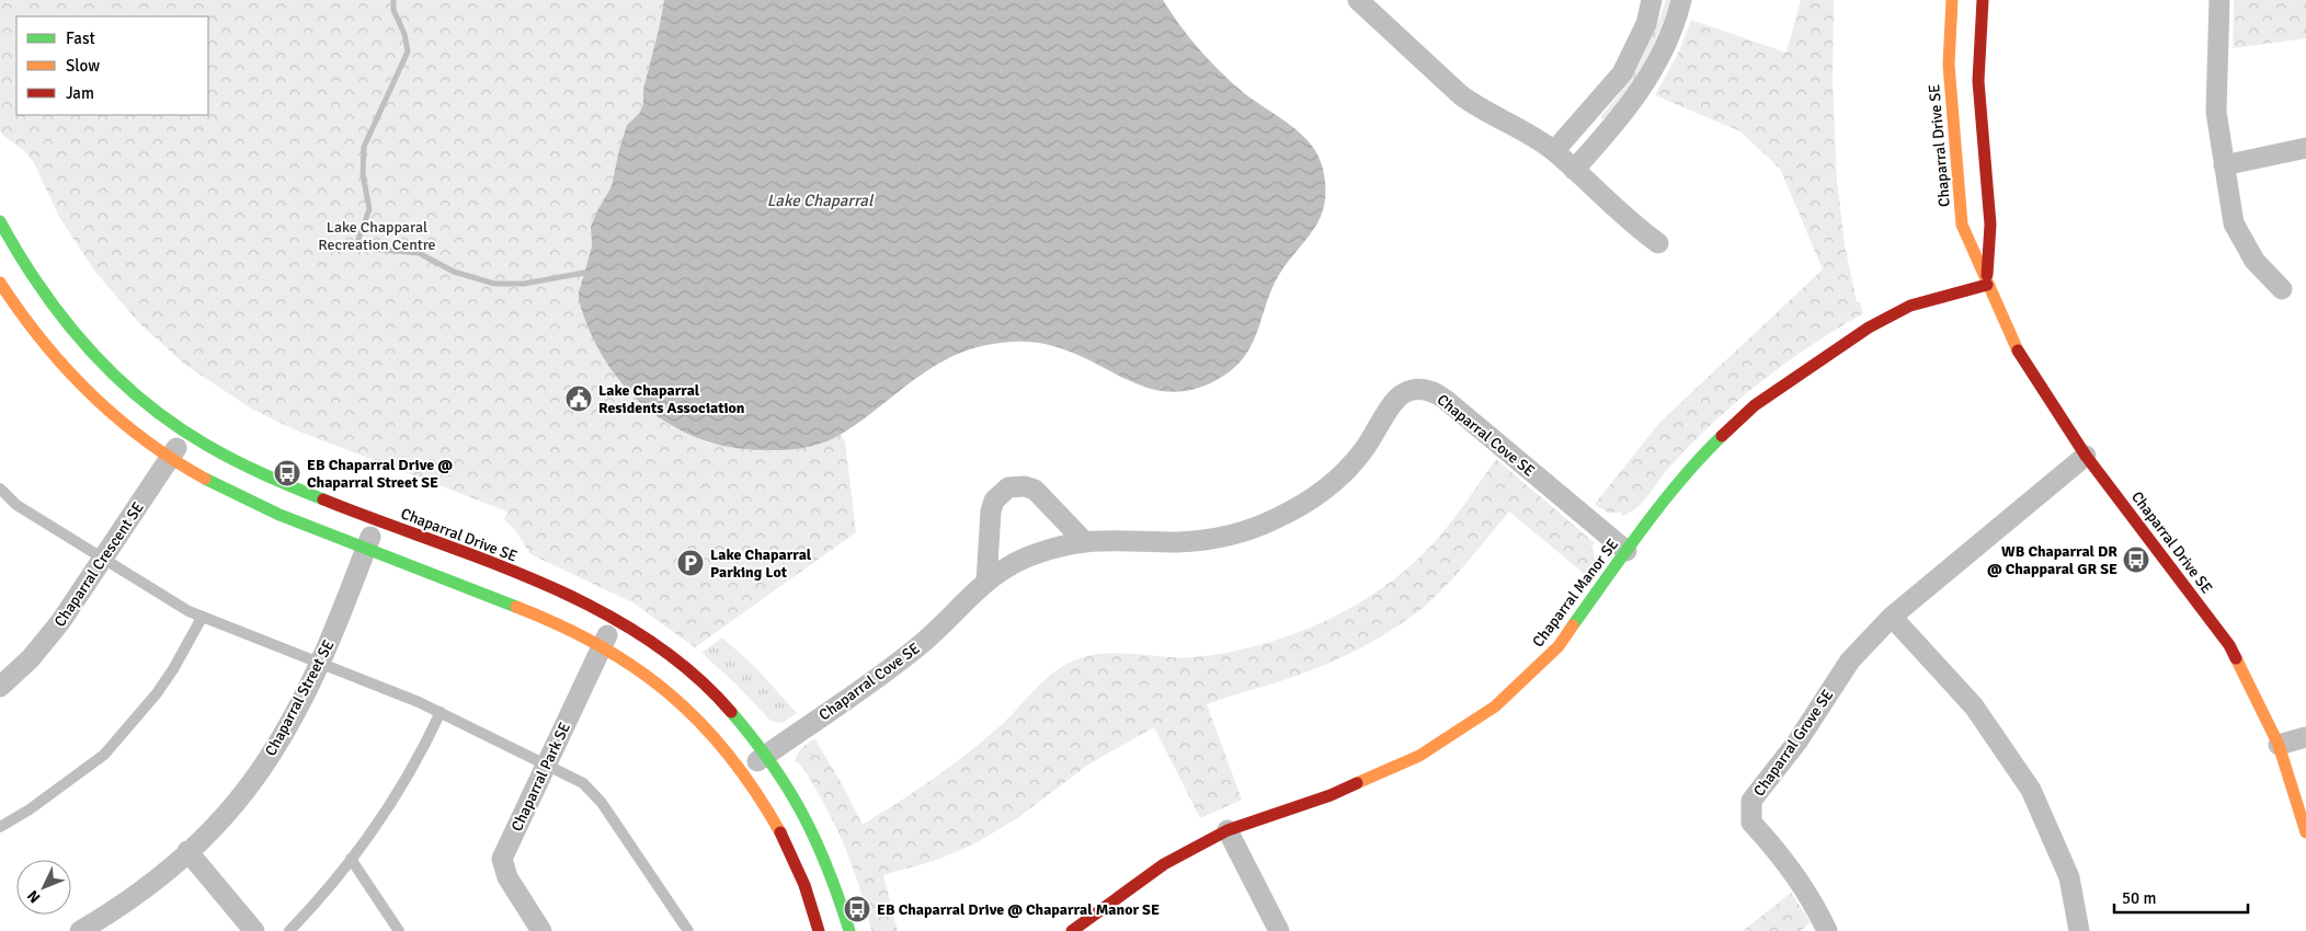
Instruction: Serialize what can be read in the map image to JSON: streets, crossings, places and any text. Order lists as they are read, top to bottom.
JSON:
{
  "streets": {
    "street": [
      "Chaparral Drive SE",
      "Chaparral Cove SE",
      "Chaparral Crescent SE",
      "Chaparral Manor SE",
      "Chaparral Street SE",
      "Chaparral Grove SE",
      "Chaparral Park SE"
    ]
  },
  "crossings": [
    ["Chaparral Drive SE", "Chaparral Cove SE"],
    ["Chaparral Drive SE", "Chaparral Crescent SE"],
    ["Chaparral Drive SE", "Chaparral Manor SE"],
    ["Chaparral Drive SE", "Chaparral Street SE"],
    ["Chaparral Drive SE", "Chaparral Grove SE"],
    ["Chaparral Drive SE", "Chaparral Park SE"],
    ["Chaparral Cove SE", "Chaparral Manor SE"]
  ],
  "water": ["Lake Chaparral"],
  "parks": ["Lake Chapparal Recreation Centre"],
  "places": {
    "public building": ["Lake Chaparral Residents Association"],
    "bus stop": ["EB Chaparral Drive @ Chaparral Street SE", "WB Chaparral DR @ Chapparal GR SE", "EB Chaparral Drive @ Chaparral Manor SE"],
    "parking": ["Lake Chaparral Parking Lot"]
  },
  "legend": ["Fast", "Slow", "Jam"],
  "scale_bar": "50 m",
  "north": "bottom left"
}
